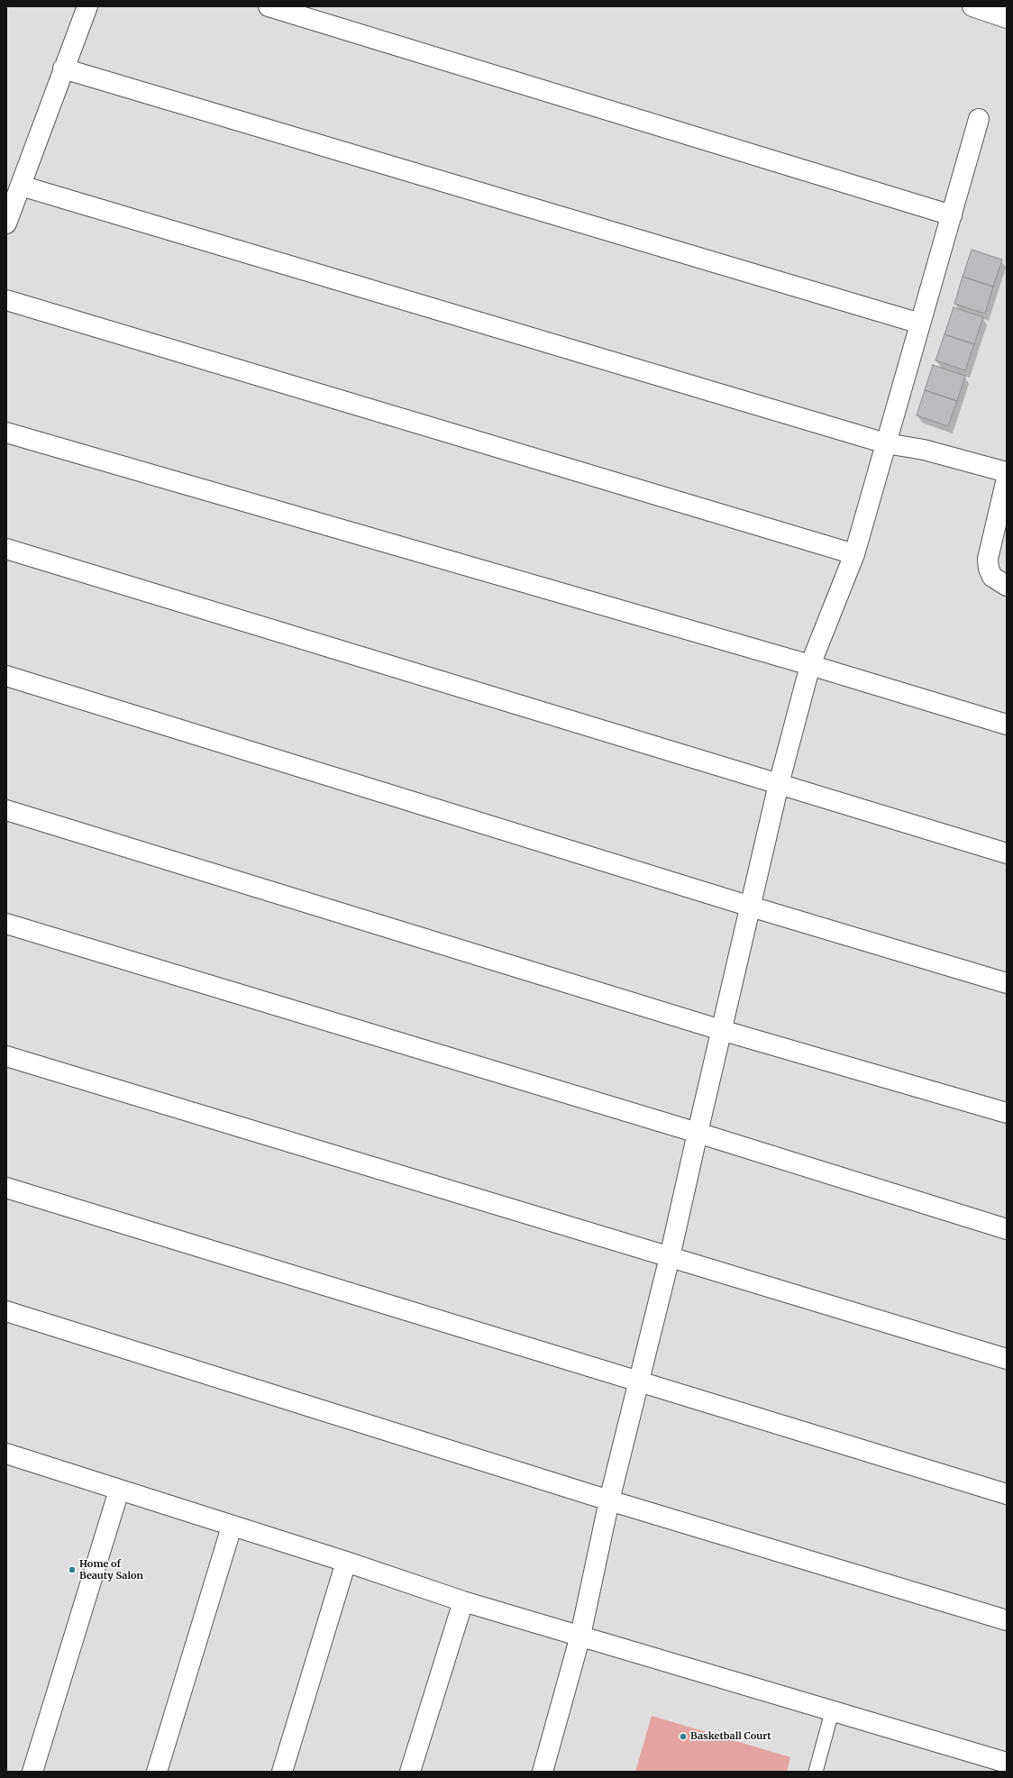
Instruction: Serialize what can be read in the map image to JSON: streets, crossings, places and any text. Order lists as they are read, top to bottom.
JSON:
{
  "places": ["Home of Beauty Salon", "Basketball Court"]
}
